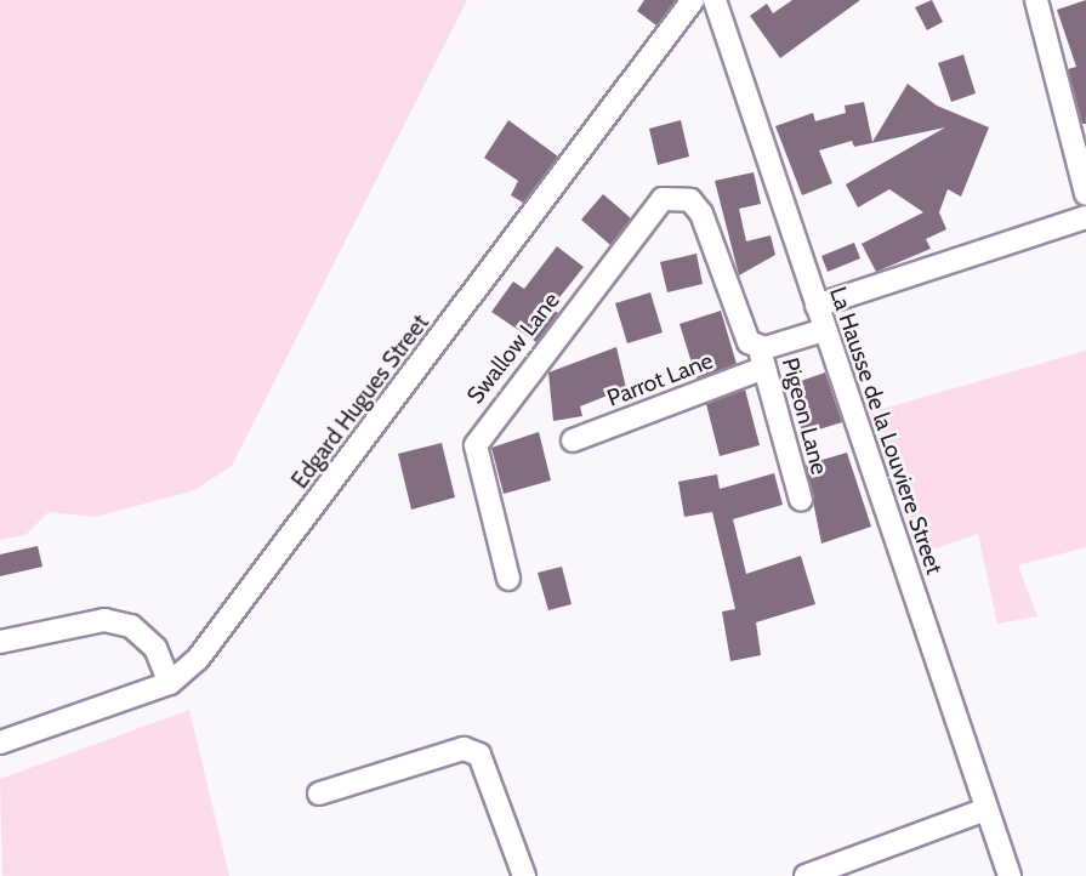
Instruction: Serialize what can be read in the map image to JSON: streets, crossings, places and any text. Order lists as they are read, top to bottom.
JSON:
{
  "streets": {
    "street": [
      "Swallow Lane",
      "Parrot Lane",
      "Edgard Hugues Street",
      "Pigeon Lane",
      "La Hausse de la Louviere Street"
    ]
  },
  "crossings": [
    ["Swallow Lane", "Pigeon Lane"],
    ["Parrot Lane", "Pigeon Lane"],
    ["Parrot Lane", "La Hausse de la Louviere Street"]
  ]
}
